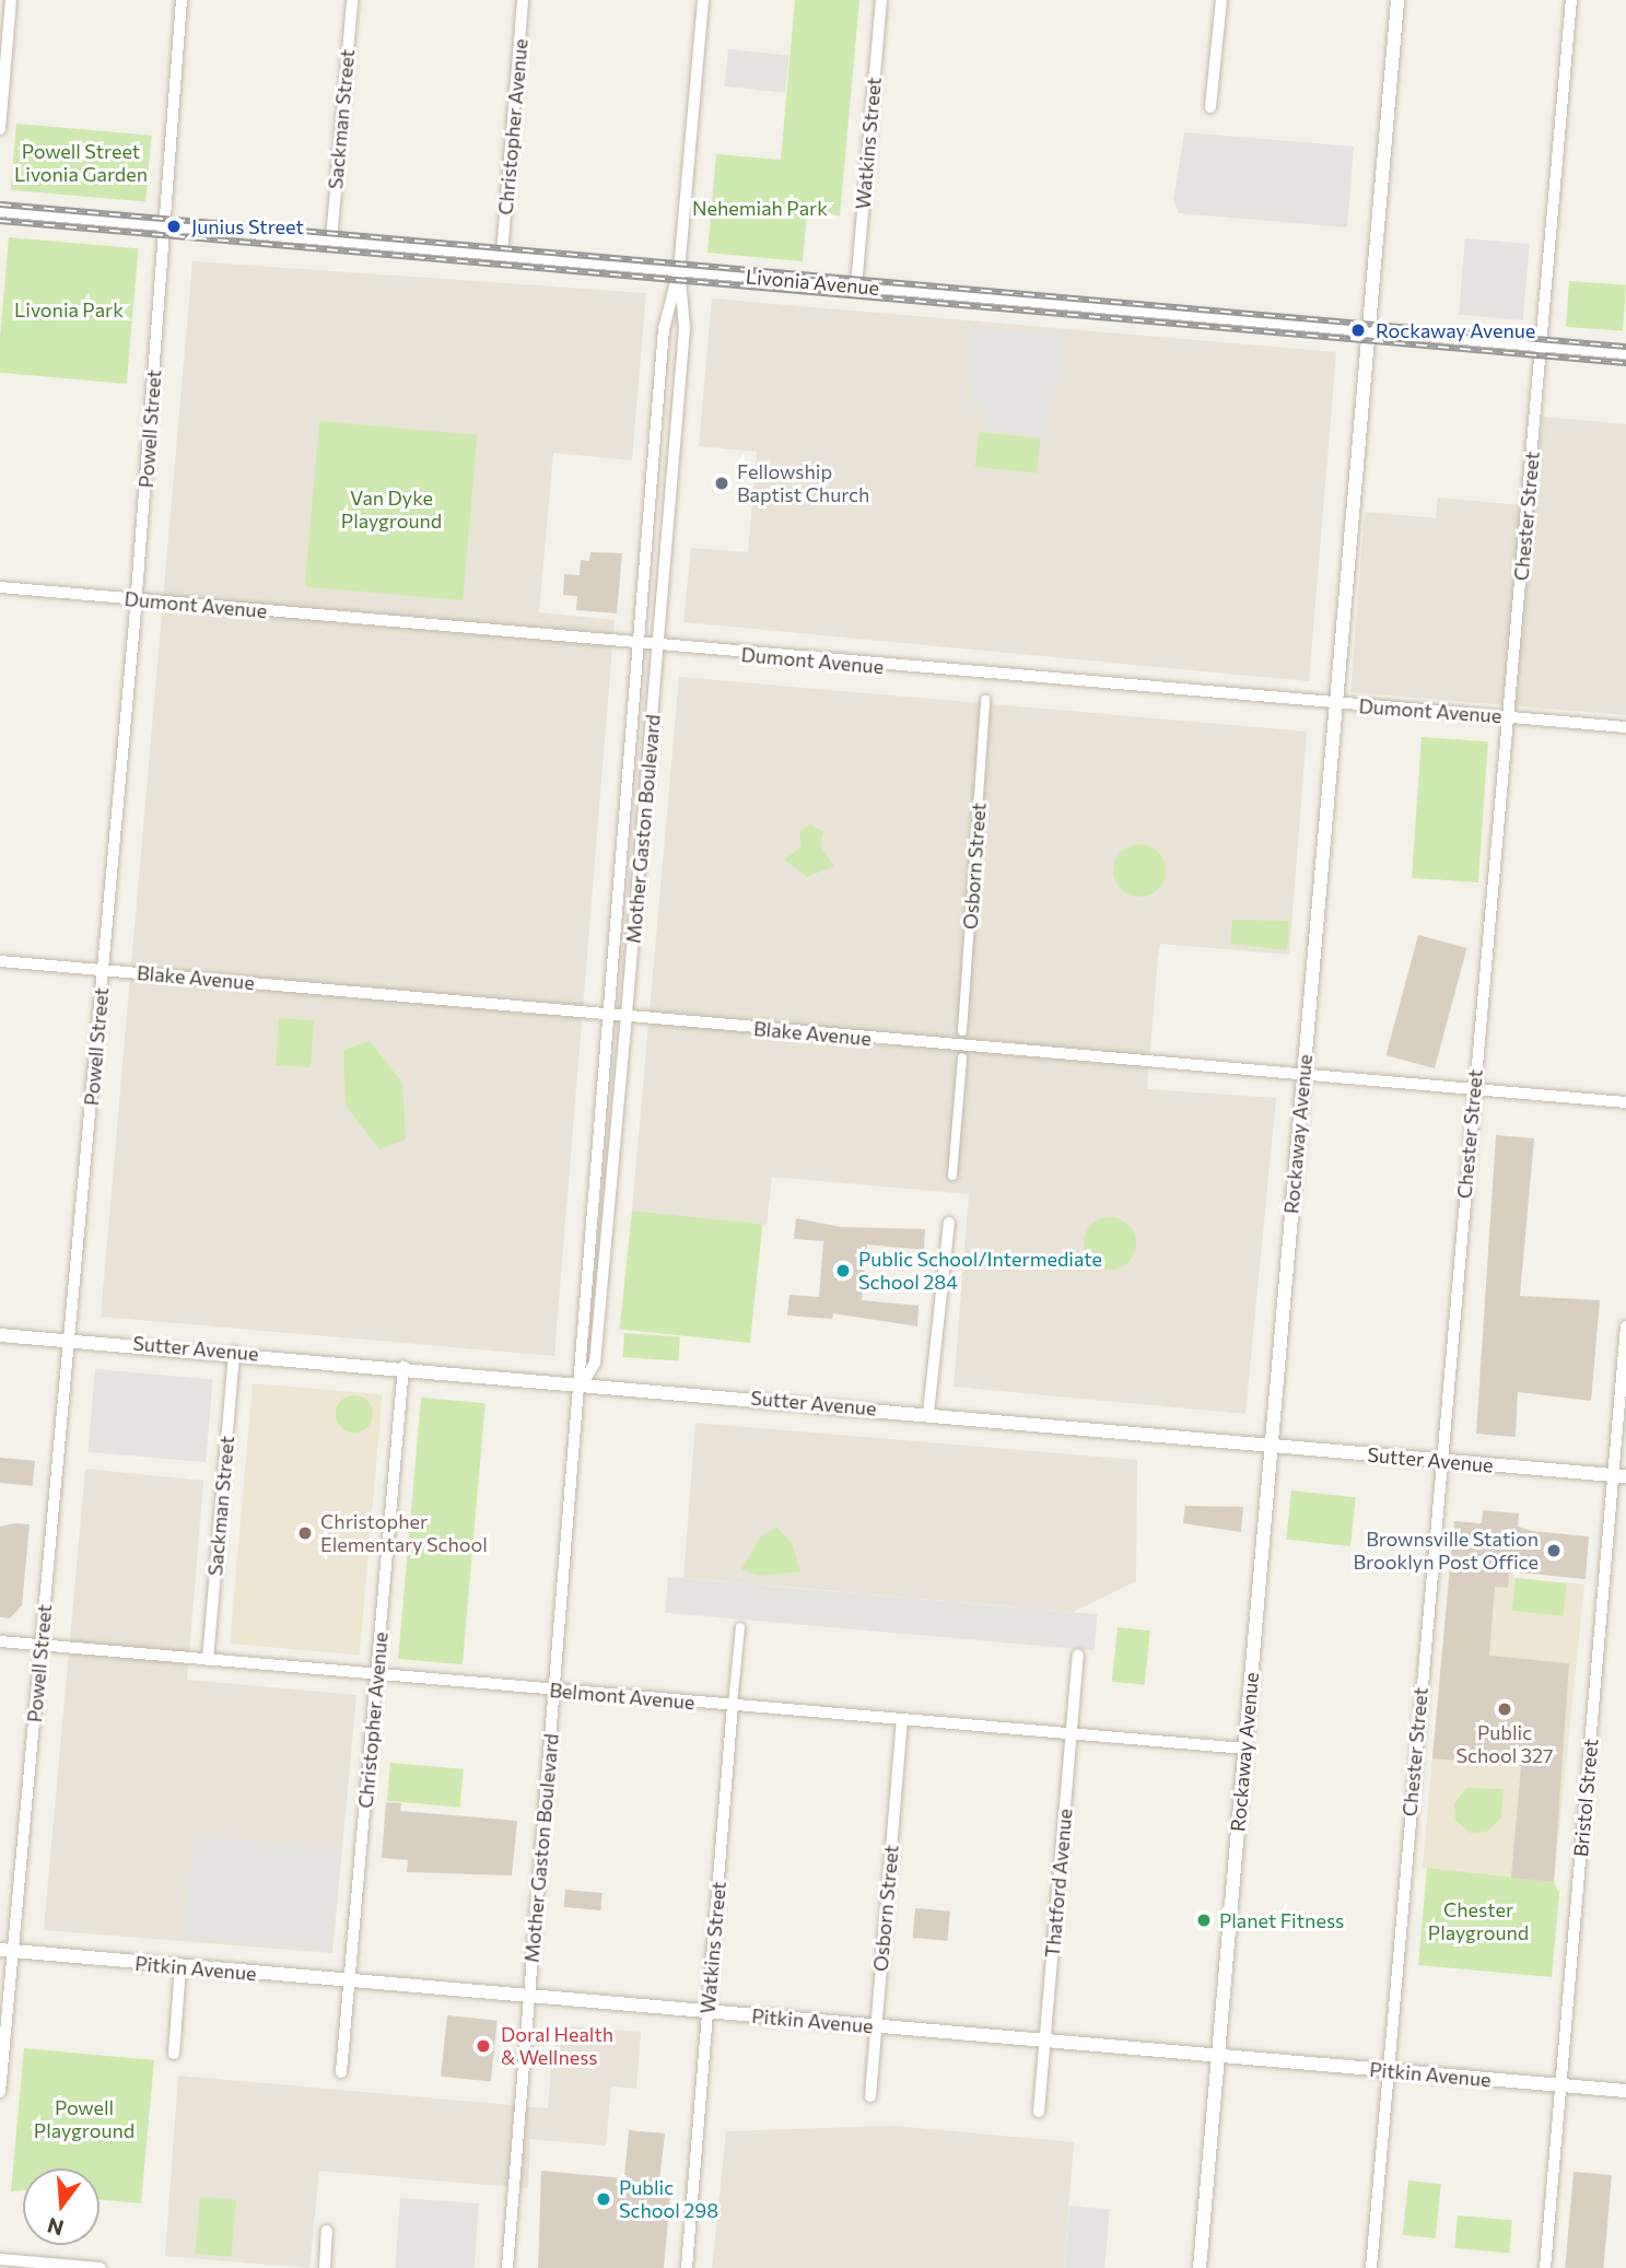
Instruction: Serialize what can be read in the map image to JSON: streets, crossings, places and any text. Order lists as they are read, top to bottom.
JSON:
{
  "streets": {
    "street": [
      "Sackman Street",
      "Christopher Avenue",
      "Watkins Street",
      "Livonia Avenue",
      "Powell Street",
      "Chester Street",
      "Dumont Avenue",
      "Mother Gaston Boulevard",
      "Osborn Street",
      "Blake Avenue",
      "Rockaway Avenue",
      "Sutter Avenue",
      "Belmont Avenue",
      "Bristol Street",
      "Thatford Avenue",
      "Pitkin Avenue"
    ]
  },
  "crossings": [
    ["Sackman Street", "Livonia Avenue"],
    ["Sackman Street", "Sutter Avenue"],
    ["Sackman Street", "Belmont Avenue"],
    ["Christopher Avenue", "Livonia Avenue"],
    ["Christopher Avenue", "Sutter Avenue"],
    ["Christopher Avenue", "Belmont Avenue"],
    ["Christopher Avenue", "Pitkin Avenue"],
    ["Watkins Street", "Livonia Avenue"],
    ["Watkins Street", "Belmont Avenue"],
    ["Watkins Street", "Pitkin Avenue"],
    ["Livonia Avenue", "Powell Street"],
    ["Livonia Avenue", "Chester Street"],
    ["Livonia Avenue", "Mother Gaston Boulevard"],
    ["Livonia Avenue", "Rockaway Avenue"],
    ["Powell Street", "Dumont Avenue"],
    ["Powell Street", "Blake Avenue"],
    ["Powell Street", "Sutter Avenue"],
    ["Powell Street", "Belmont Avenue"],
    ["Powell Street", "Pitkin Avenue"],
    ["Chester Street", "Dumont Avenue"],
    ["Chester Street", "Blake Avenue"],
    ["Chester Street", "Sutter Avenue"],
    ["Chester Street", "Pitkin Avenue"],
    ["Dumont Avenue", "Mother Gaston Boulevard"],
    ["Dumont Avenue", "Rockaway Avenue"],
    ["Mother Gaston Boulevard", "Blake Avenue"],
    ["Mother Gaston Boulevard", "Sutter Avenue"],
    ["Mother Gaston Boulevard", "Belmont Avenue"],
    ["Mother Gaston Boulevard", "Pitkin Avenue"],
    ["Osborn Street", "Belmont Avenue"],
    ["Osborn Street", "Pitkin Avenue"],
    ["Blake Avenue", "Rockaway Avenue"],
    ["Rockaway Avenue", "Sutter Avenue"],
    ["Rockaway Avenue", "Belmont Avenue"],
    ["Rockaway Avenue", "Pitkin Avenue"],
    ["Sutter Avenue", "Bristol Street"],
    ["Belmont Avenue", "Thatford Avenue"],
    ["Bristol Street", "Pitkin Avenue"],
    ["Thatford Avenue", "Pitkin Avenue"]
  ],
  "parks": [
    "Powell Street Livonia Garden",
    "Nehemiah Park",
    "Livonia Park",
    "Van Dyke Playground",
    "Chester Playground",
    "Powell Playground"
  ],
  "places": [
    "Junius Street",
    "Rockaway Avenue",
    "Fellowship Baptist Church",
    "Public School/Intermediate School 284",
    "Christopher Elementary School",
    "Brownsville Station Brooklyn Post Office",
    "Public School 327",
    "Planet Fitness",
    "Doral Health & Wellness",
    "Public School 298"
  ],
  "north": "bottom"
}
